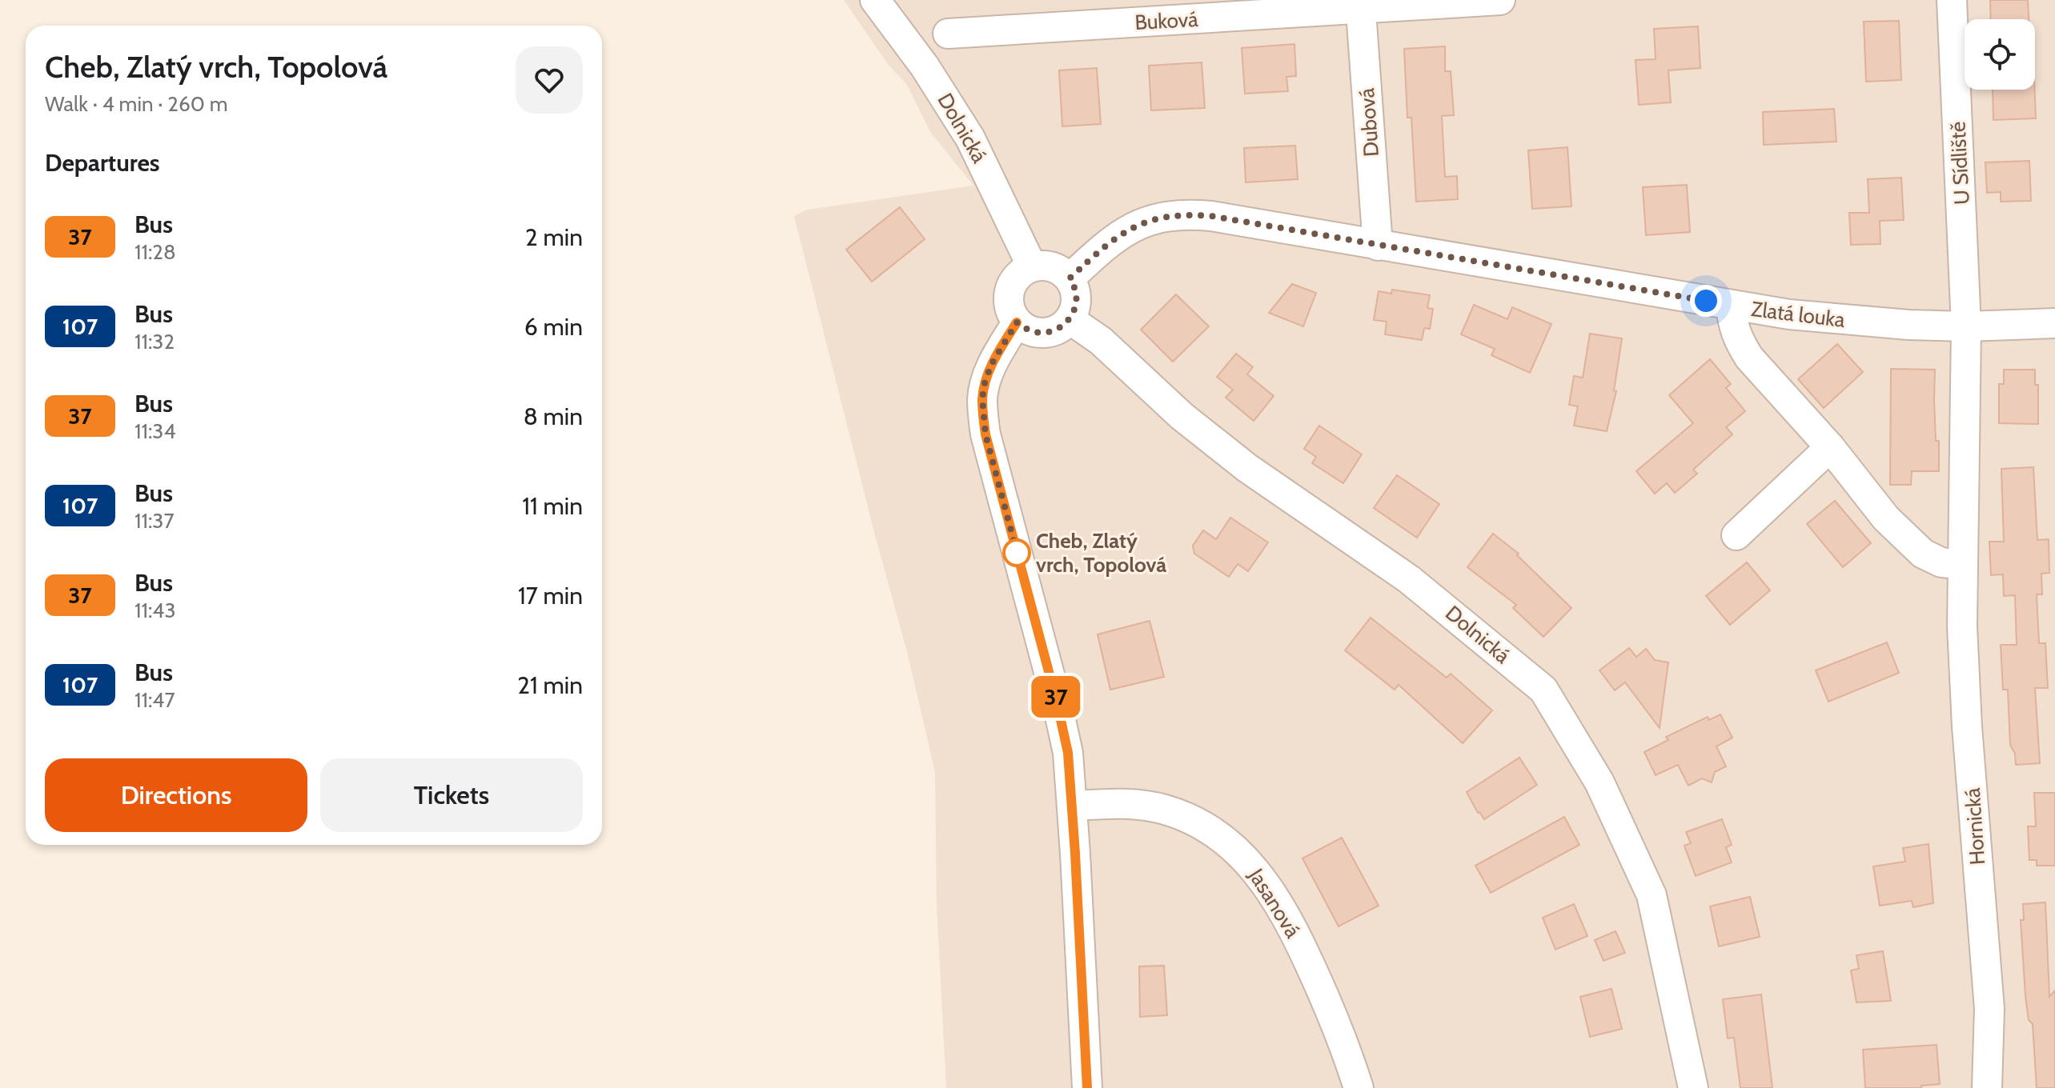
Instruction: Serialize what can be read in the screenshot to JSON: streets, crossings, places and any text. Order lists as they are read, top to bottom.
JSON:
{
  "streets": {
    "street": [
      "Buková",
      "Dubová",
      "Dolnická",
      "U Sídliště",
      "Zlatá louka",
      "Hornická",
      "Jasanová"
    ]
  },
  "crossings": [
    ["Buková", "Dubová"],
    ["Dubová", "Zlatá louka"],
    ["Dolnická", "Zlatá louka"],
    ["U Sídliště", "Zlatá louka"],
    ["U Sídliště", "Hornická"],
    ["Zlatá louka", "Hornická"]
  ],
  "places": ["Cheb, Zlatý vrch, Topolová"],
  "lines": ["bus line 37"],
  "page": {
    "on_map": "37",
    "heading": [
      ["Cheb, Zlatý vrch, Topolová", "Walk · 4 min · 260 m"],
      "Departures"
    ],
    "list": [
      {
        "mark": "37",
        "name": "Bus",
        "note": "11:28",
        "value": "2 min"
      },
      {
        "mark": "107",
        "name": "Bus",
        "note": "11:32",
        "value": "6 min"
      },
      {
        "mark": "37",
        "name": "Bus",
        "note": "11:34",
        "value": "8 min"
      },
      {
        "mark": "107",
        "name": "Bus",
        "note": "11:37",
        "value": "11 min"
      },
      {
        "mark": "37",
        "name": "Bus",
        "note": "11:43",
        "value": "17 min"
      },
      {
        "mark": "107",
        "name": "Bus",
        "note": "11:47",
        "value": "21 min"
      }
    ],
    "buttons": ["Directions", "Tickets"]
  }
}
